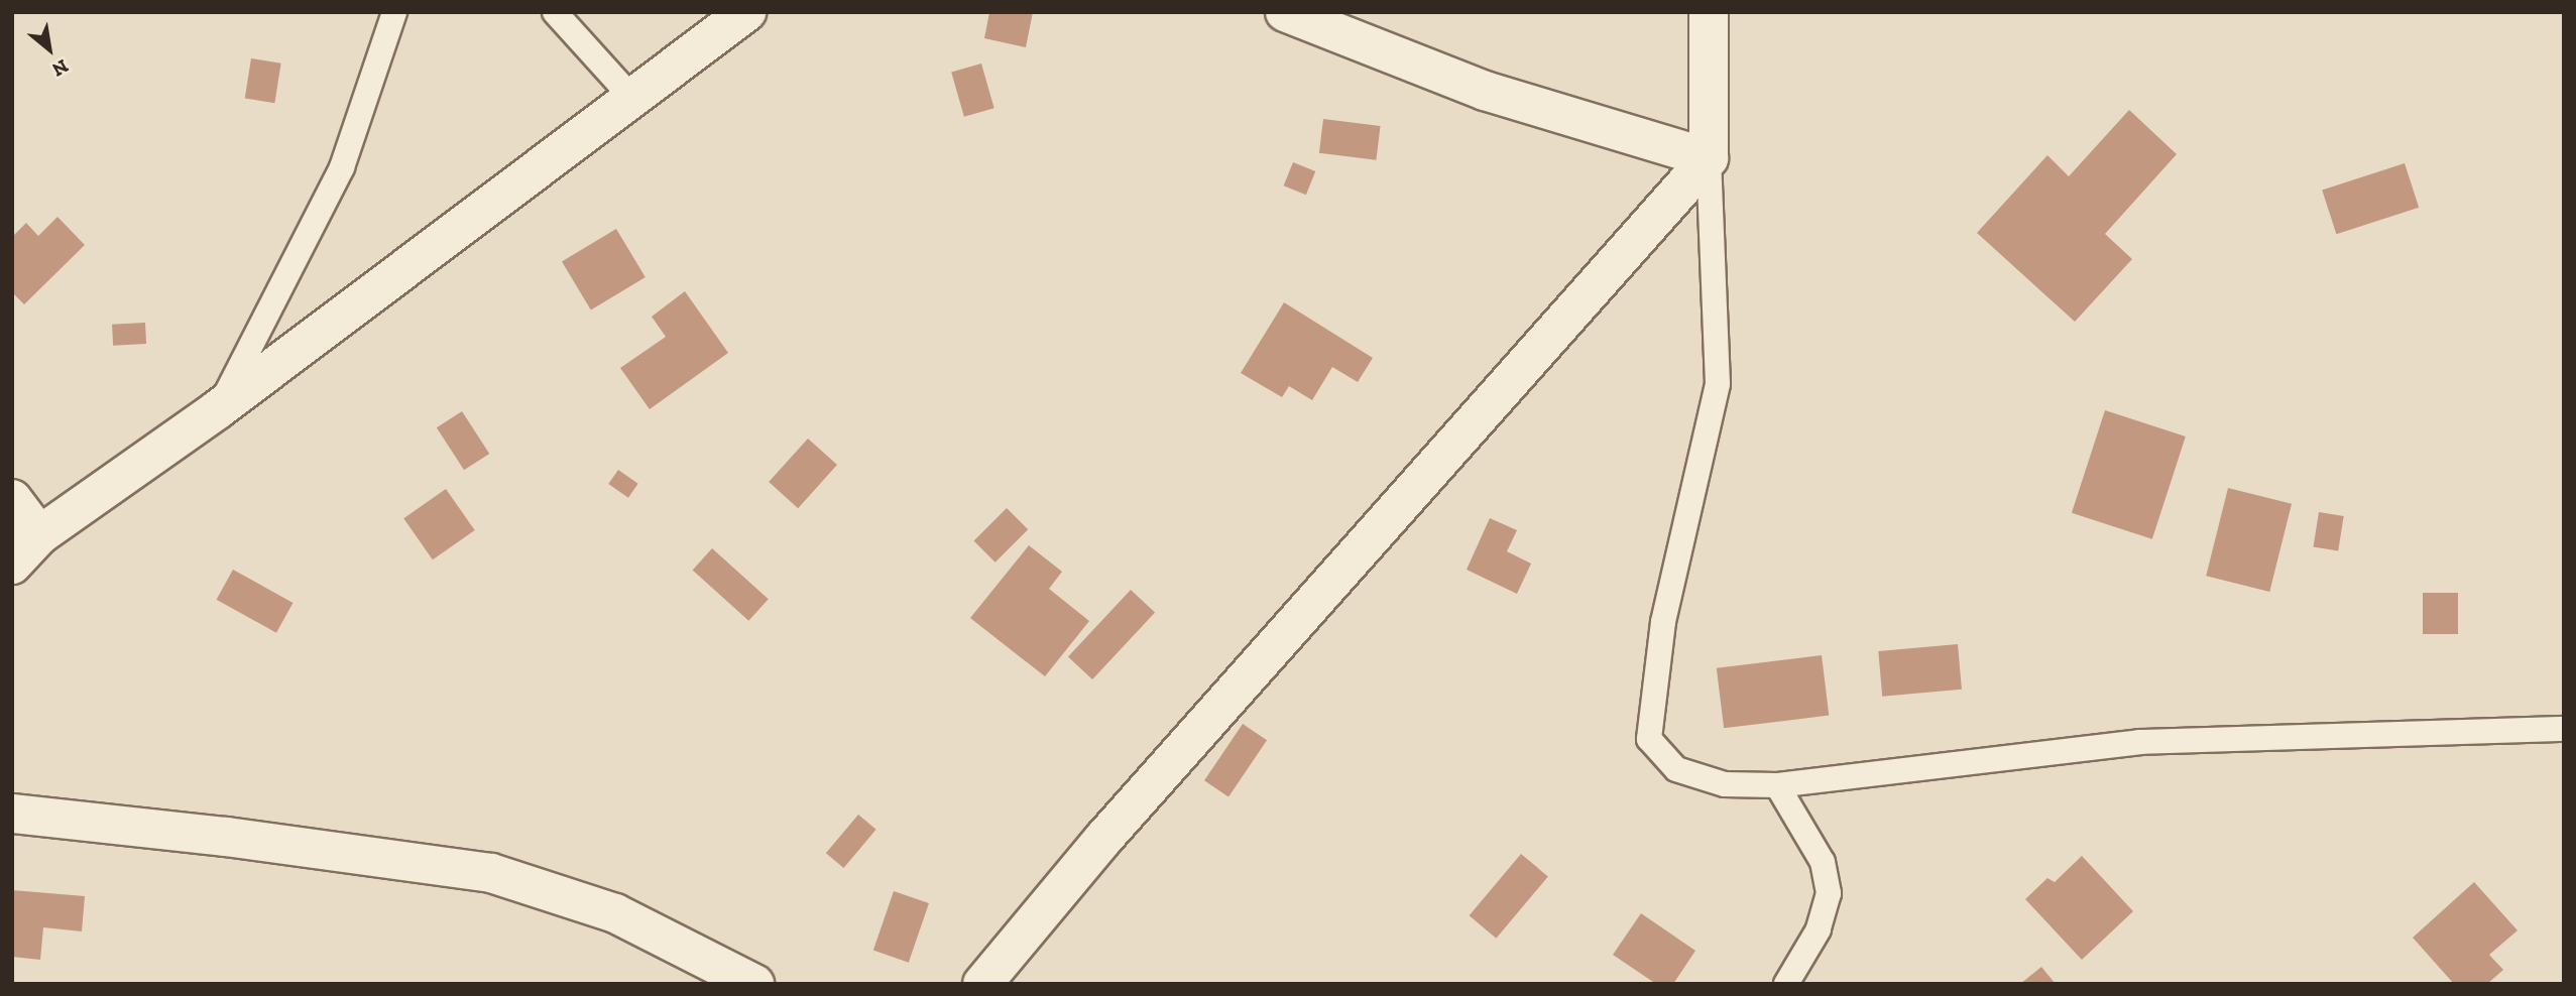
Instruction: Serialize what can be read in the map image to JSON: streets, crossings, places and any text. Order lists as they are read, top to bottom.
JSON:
{
  "north": "bottom right"
}
